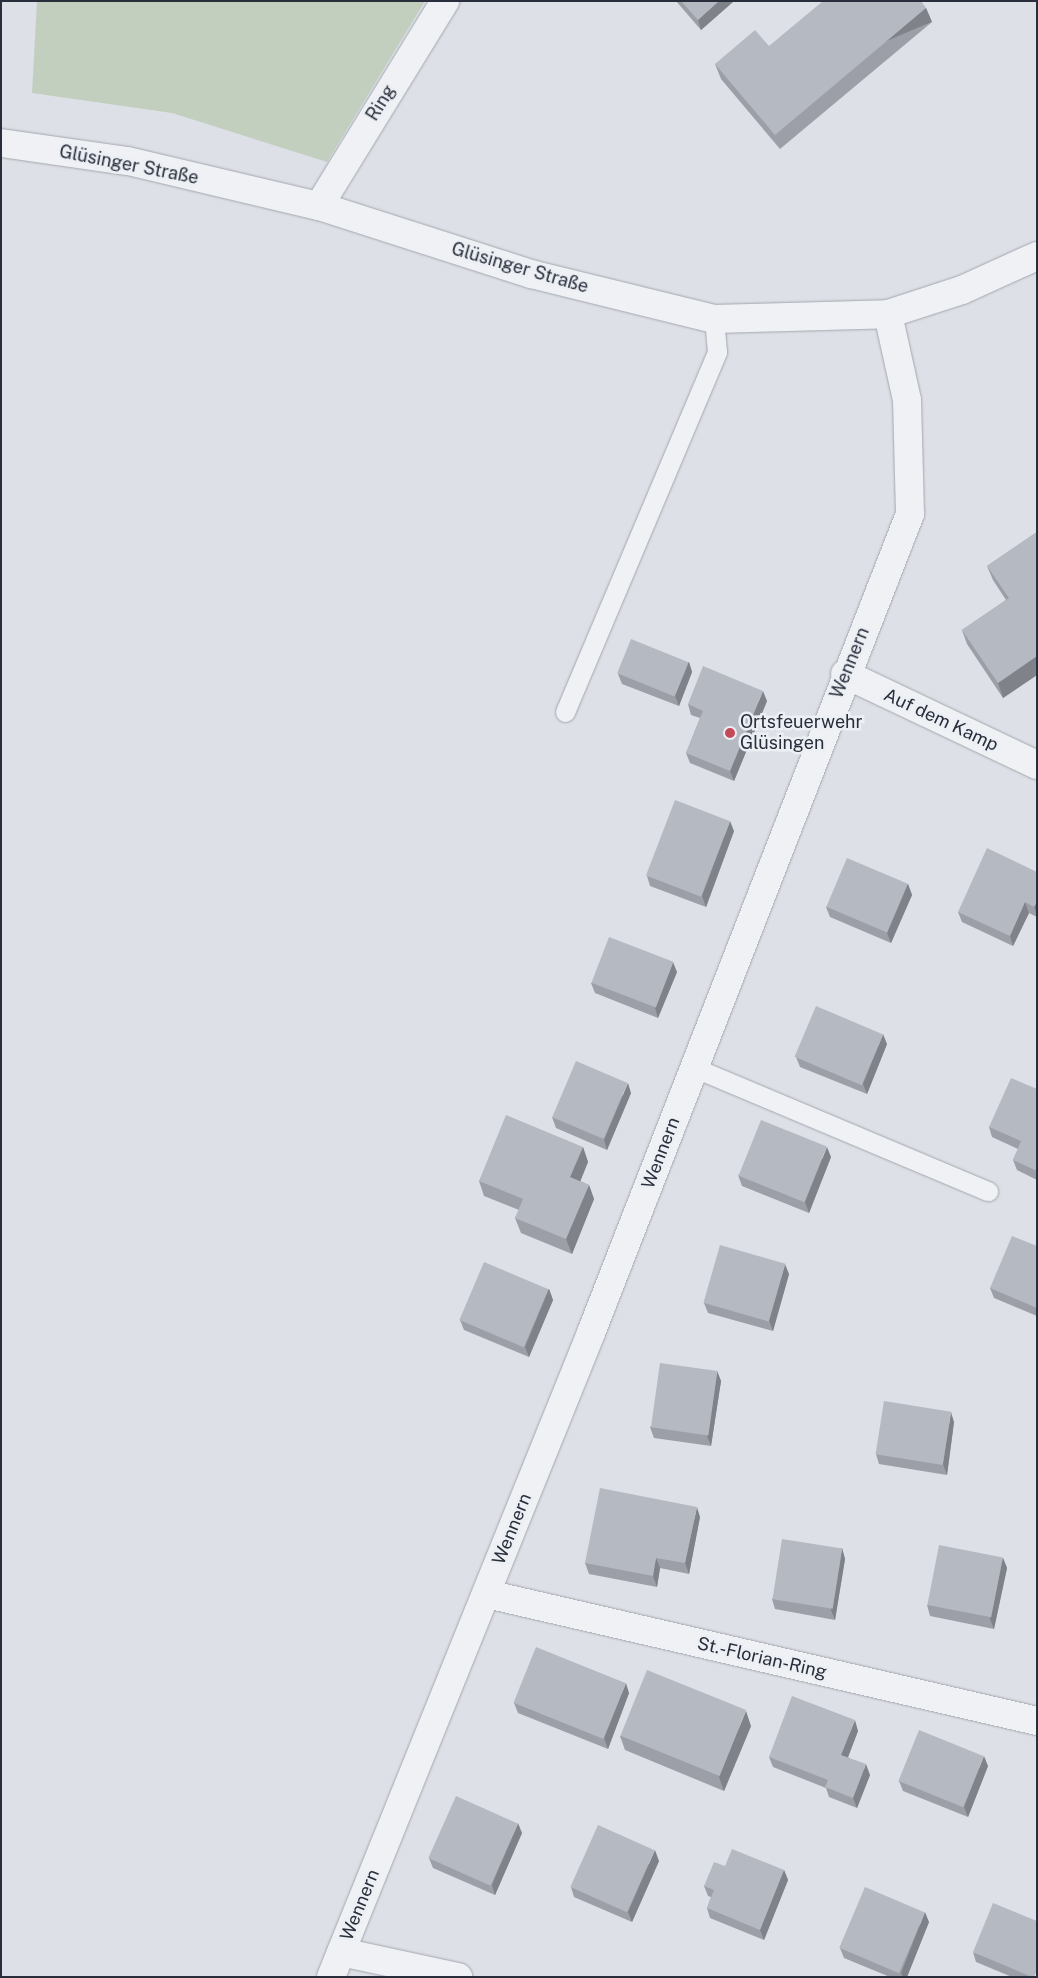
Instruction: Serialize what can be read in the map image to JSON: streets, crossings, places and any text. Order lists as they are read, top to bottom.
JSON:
{
  "streets": {
    "street": [
      "Ring",
      "Glüsinger Straße",
      "Wennern",
      "Auf dem Kamp",
      "St.-Florian-Ring"
    ]
  },
  "crossings": [
    ["Ring", "Glüsinger Straße"],
    ["Glüsinger Straße", "Wennern"],
    ["Wennern", "Auf dem Kamp"],
    ["Wennern", "St.-Florian-Ring"]
  ],
  "places": ["Ortsfeuerwehr Glüsingen"]
}
